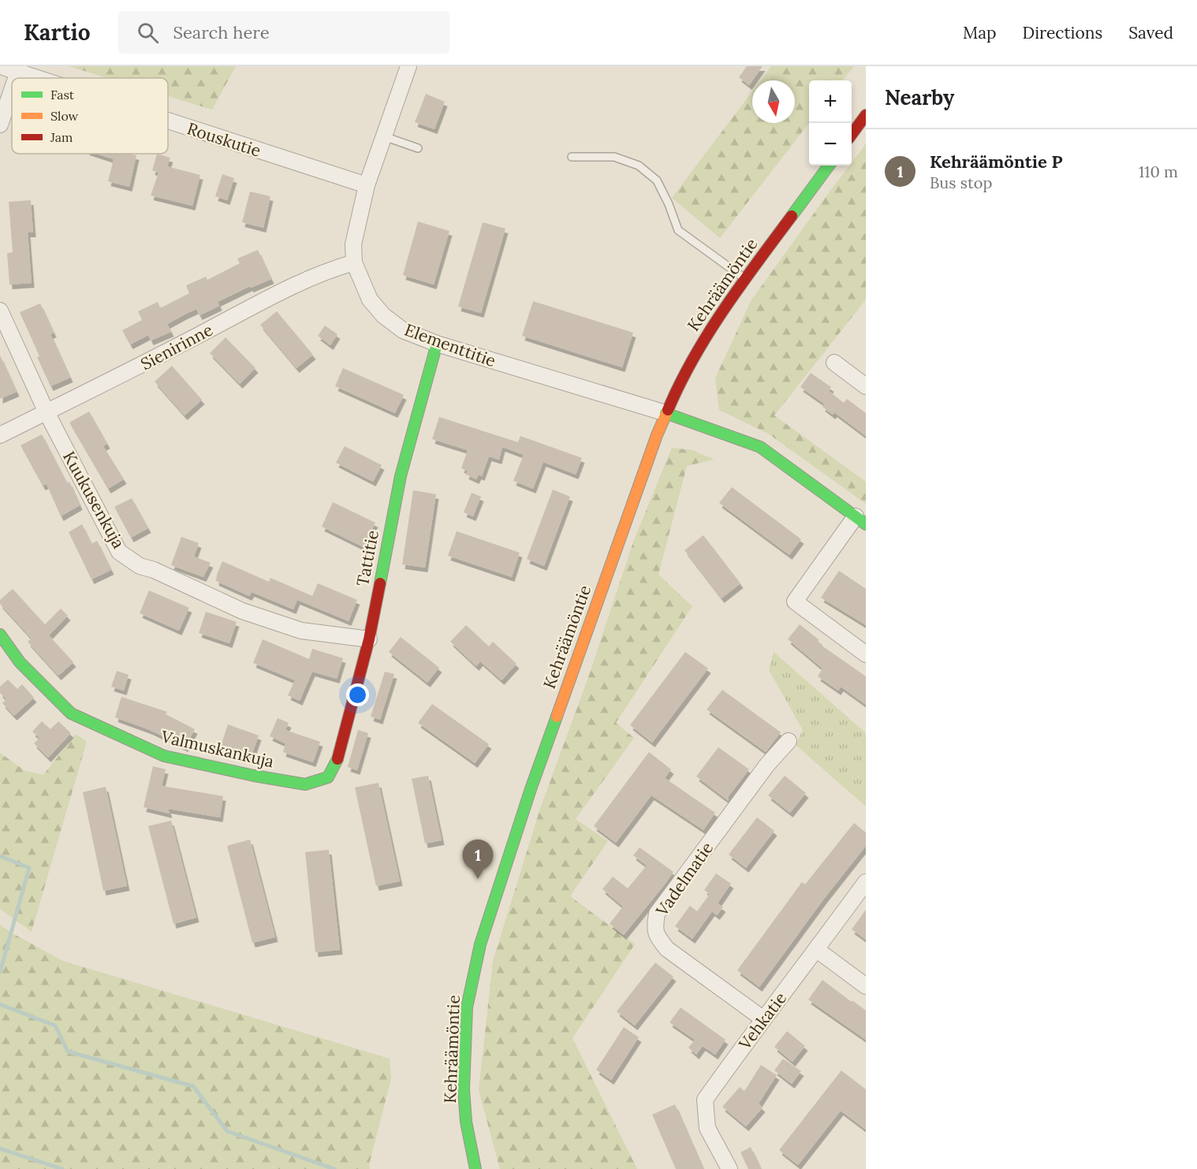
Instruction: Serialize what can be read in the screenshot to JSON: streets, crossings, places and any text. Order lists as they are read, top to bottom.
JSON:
{
  "streets": {
    "street": [
      "Rouskutie",
      "Kehräämöntie",
      "Elementtitie",
      "Sienirinne",
      "Kuukusenkuja",
      "Tattitie",
      "Valmuskankuja",
      "Vadelmatie",
      "Vehkatie"
    ]
  },
  "crossings": [
    ["Rouskutie", "Elementtitie"],
    ["Kehräämöntie", "Elementtitie"],
    ["Elementtitie", "Sienirinne"],
    ["Elementtitie", "Tattitie"],
    ["Sienirinne", "Kuukusenkuja"],
    ["Kuukusenkuja", "Tattitie"],
    ["Tattitie", "Valmuskankuja"],
    ["Vadelmatie", "Vehkatie"]
  ],
  "legend": ["Fast", "Slow", "Jam"],
  "north": "bottom",
  "page": {
    "header": "Kartio",
    "search": "Search here",
    "nav": ["Map", "Directions", "Saved"],
    "heading": "Nearby",
    "map_buttons": ["+", "−"],
    "list": [
      {
        "mark": "1",
        "name": "Kehräämöntie P",
        "note": "Bus stop",
        "value": "110 m"
      }
    ],
    "pins": "1"
  }
}
